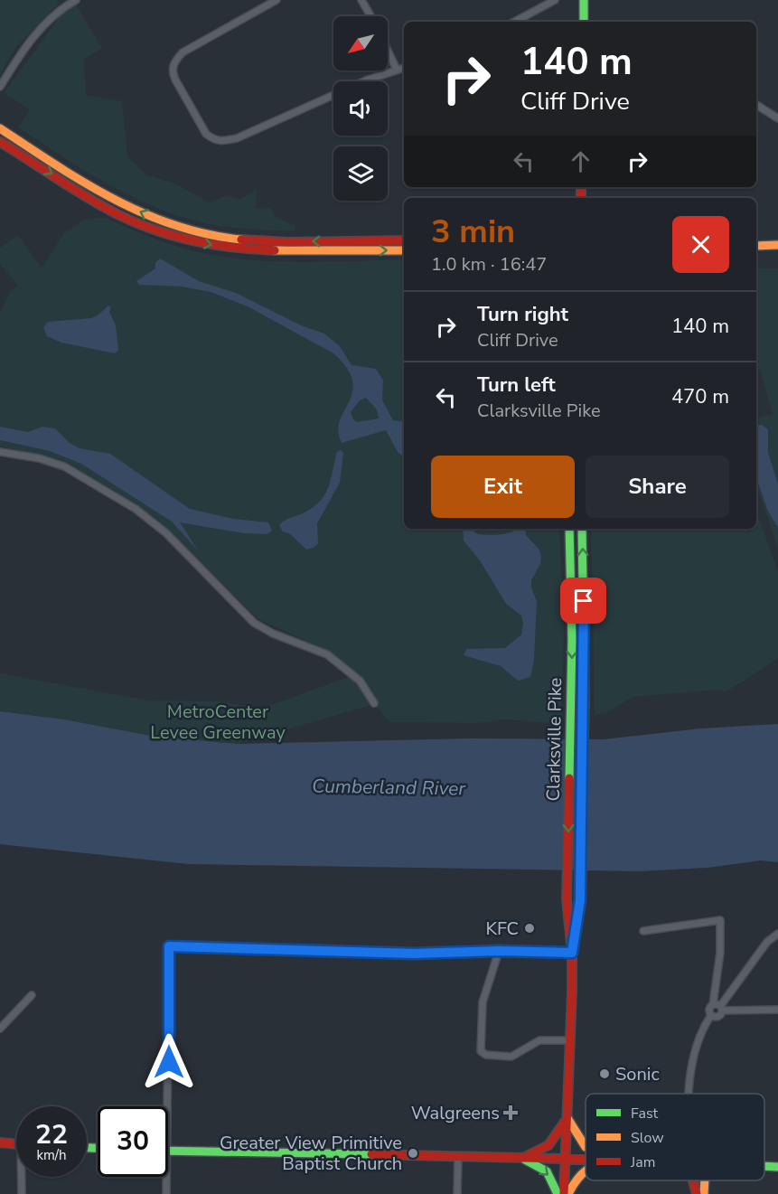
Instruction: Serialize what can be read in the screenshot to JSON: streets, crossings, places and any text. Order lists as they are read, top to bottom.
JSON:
{
  "streets": {
    "main road": ["Clarksville Pike"]
  },
  "water": ["Cumberland River"],
  "parks": ["MetroCenter Levee Greenway"],
  "places": {
    "other": ["KFC", "Sonic", "Greater View Primitive Baptist Church"],
    "health": ["Walgreens"]
  },
  "legend": ["Fast", "Slow", "Jam"],
  "north": "bottom left",
  "page": {
    "turn": ["140 m", "Cliff Drive"],
    "heading": ["3 min", "1.0 km · 16:47"],
    "list": [
      {
        "name": "Turn right",
        "note": "Cliff Drive",
        "value": "140 m"
      },
      {
        "name": "Turn left",
        "note": "Clarksville Pike",
        "value": "470 m"
      }
    ],
    "buttons": ["Exit", "Share"],
    "speed": "22 km/h",
    "limit": "30"
  }
}
